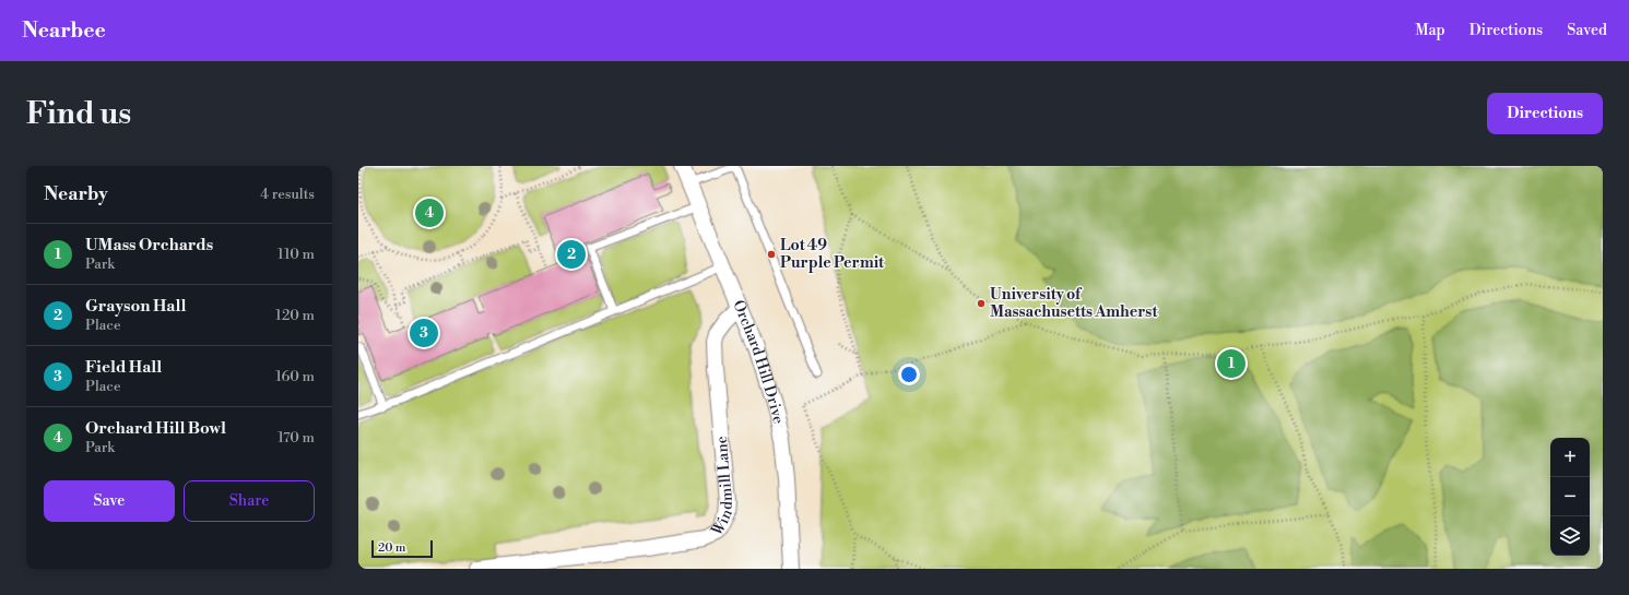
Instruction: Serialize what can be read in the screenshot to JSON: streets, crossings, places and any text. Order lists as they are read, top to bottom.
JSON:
{
  "streets": {
    "street": ["Orchard Hill Drive", "Windmill Lane"]
  },
  "crossings": [
    ["Orchard Hill Drive", "Windmill Lane"]
  ],
  "places": ["Lot 49 Purple Permit", "University of Massachusetts Amherst"],
  "scale_bar": "20 m",
  "page": {
    "header": "Nearbee",
    "nav": ["Map", "Directions", "Saved"],
    "buttons": [
      "Directions",
      ["Save", "Share"]
    ],
    "title": "Find us",
    "heading": ["Nearby", "4 results"],
    "pins": [
      "4",
      "2",
      "3",
      "1"
    ],
    "list": [
      {
        "mark": "1",
        "name": "UMass Orchards",
        "note": "Park",
        "value": "110 m"
      },
      {
        "mark": "2",
        "name": "Grayson Hall",
        "note": "Place",
        "value": "120 m"
      },
      {
        "mark": "3",
        "name": "Field Hall",
        "note": "Place",
        "value": "160 m"
      },
      {
        "mark": "4",
        "name": "Orchard Hill Bowl",
        "note": "Park",
        "value": "170 m"
      }
    ],
    "map_buttons": ["+", "−"],
    "scale": "20 m"
  }
}
